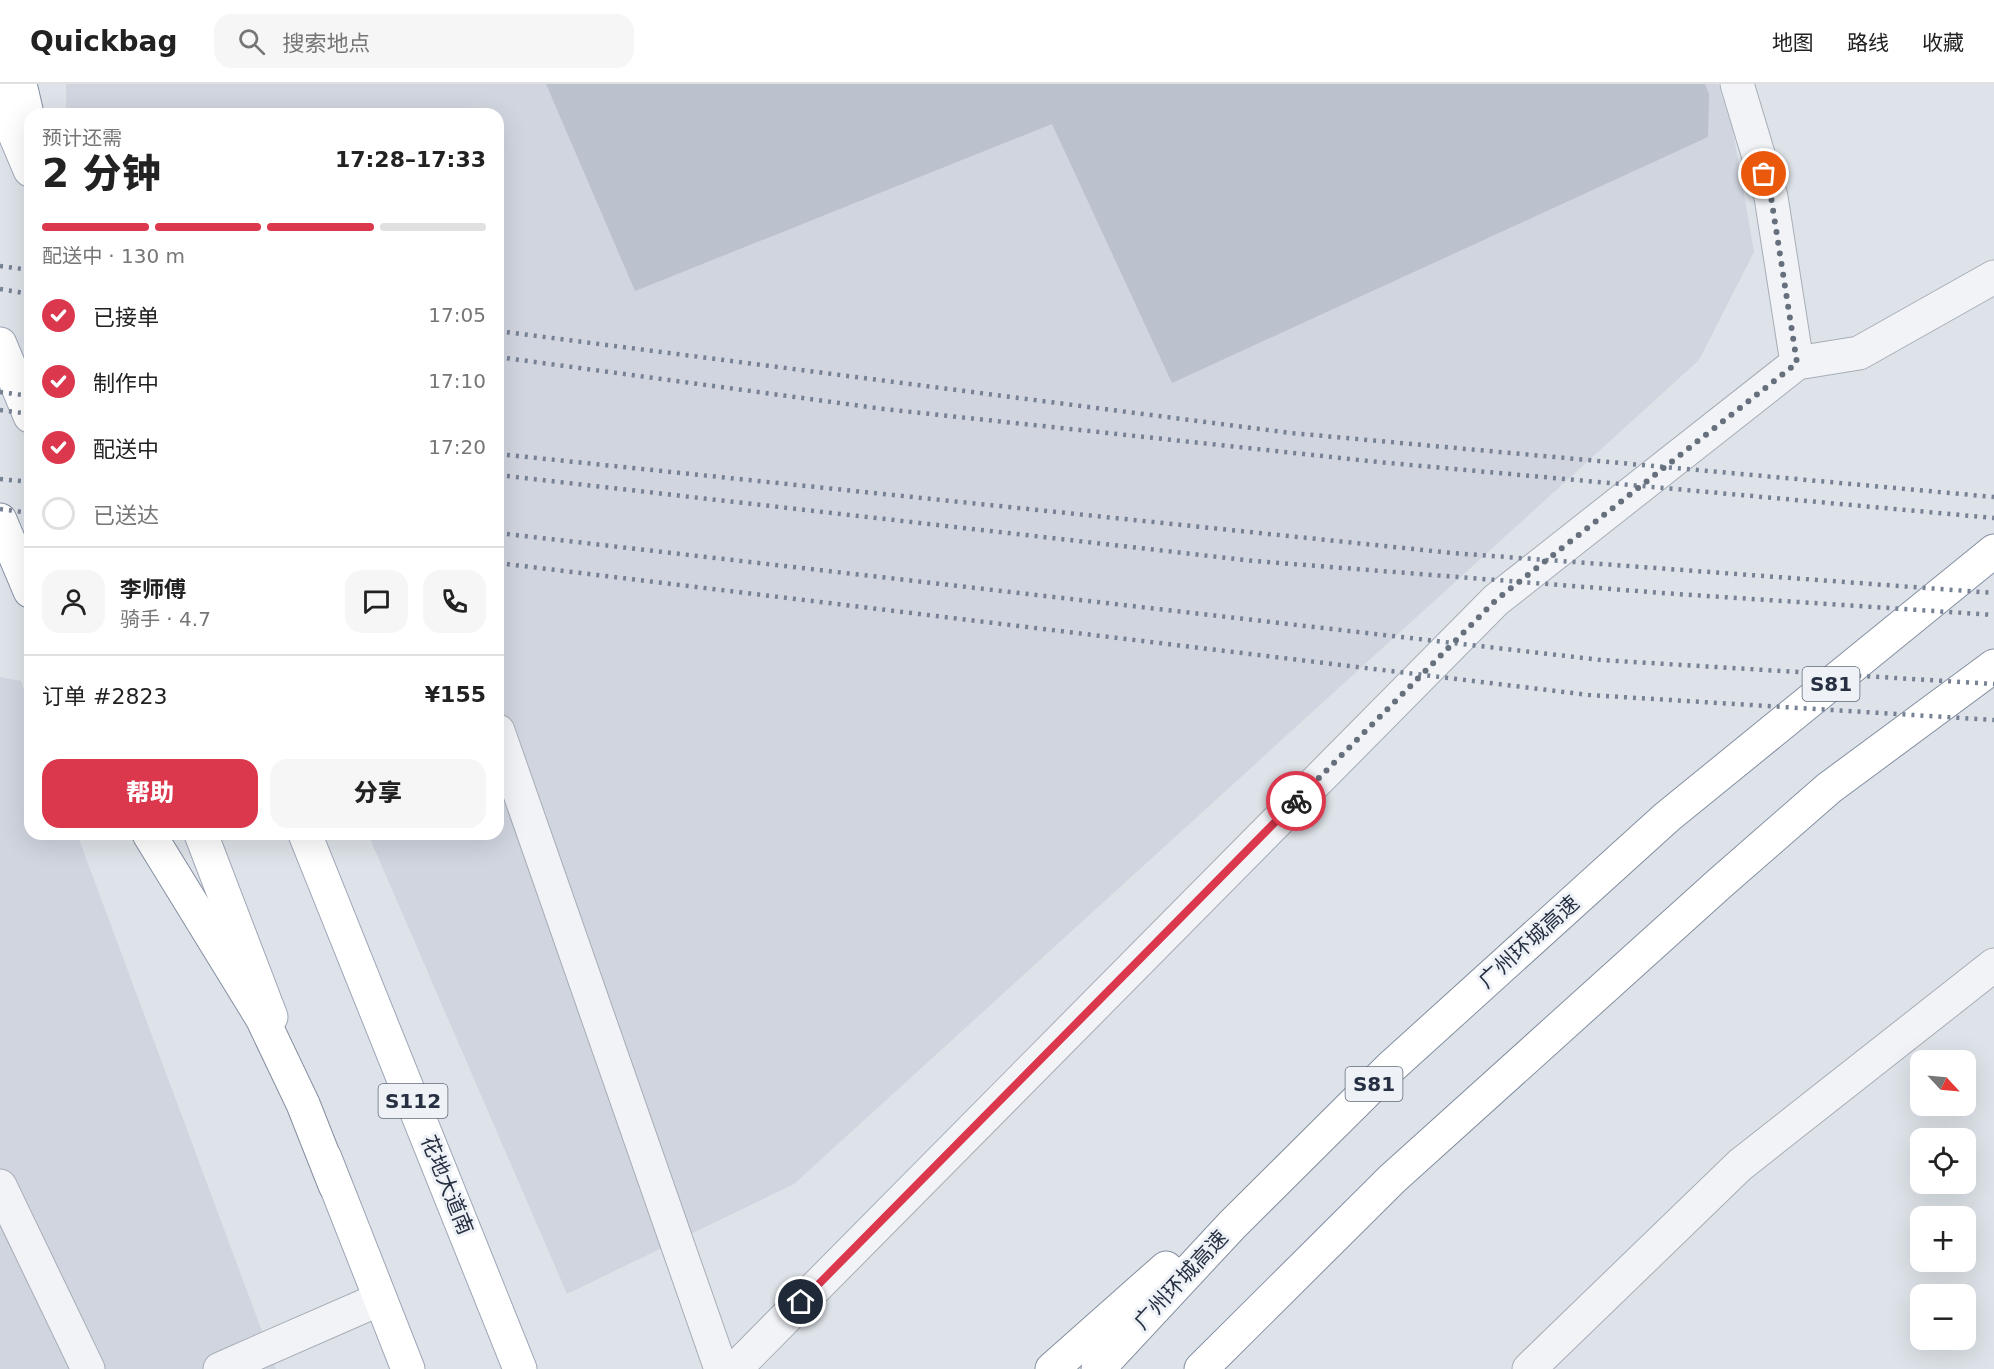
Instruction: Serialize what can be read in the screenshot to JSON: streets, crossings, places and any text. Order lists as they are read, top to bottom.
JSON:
{
  "streets": {
    "main road": [
      "S81",
      "广州环城高速",
      "S112",
      "花地大道南"
    ]
  },
  "north": "bottom right",
  "page": {
    "header": "Quickbag",
    "search": "搜索地点",
    "nav": ["地图", "路线", "收藏"],
    "heading": ["2 分钟", "预计还需", "17:28–17:33"],
    "panel": [
      "李师傅",
      "骑手 · 4.7",
      "订单 #2823",
      "¥155"
    ],
    "bar": "配送中 · 130 m",
    "list": [
      ["已接单", "17:05"],
      ["制作中", "17:10"],
      ["配送中", "17:20"],
      "已送达"
    ],
    "buttons": ["帮助", "分享"],
    "map_buttons": ["+", "−"]
  }
}
